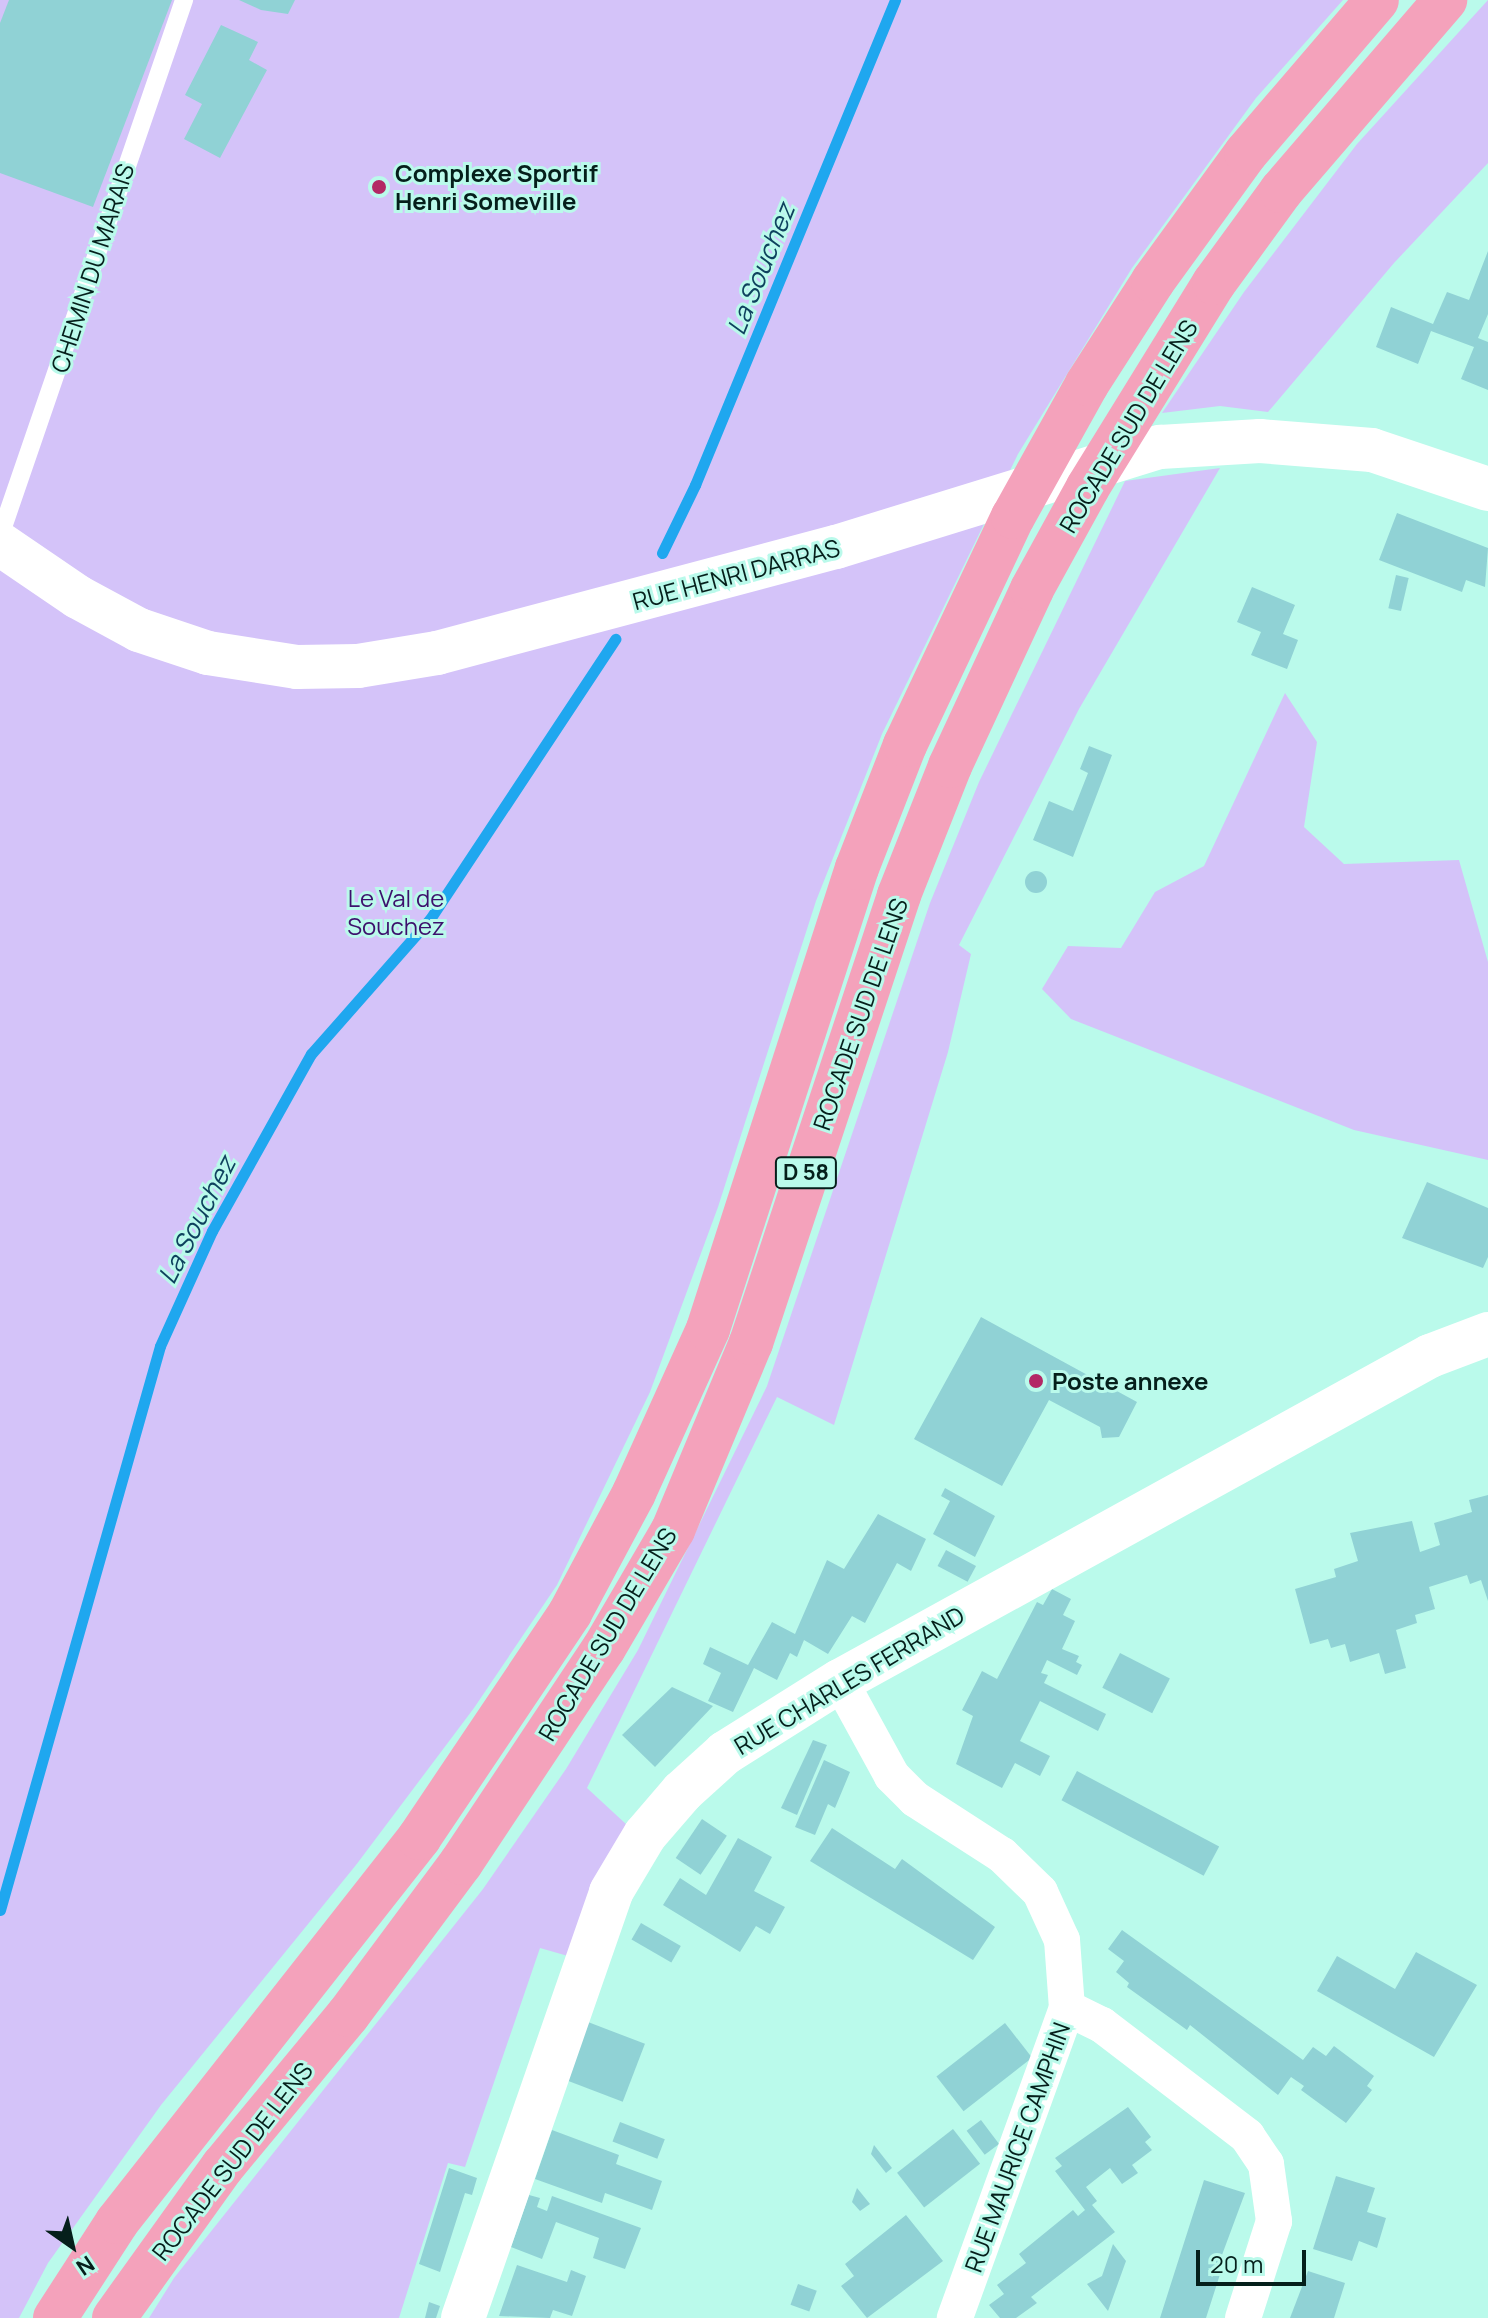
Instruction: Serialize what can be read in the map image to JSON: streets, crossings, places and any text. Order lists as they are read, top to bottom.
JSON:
{
  "streets": {
    "highway": ["ROCADE SUD DE LENS", "D 58"],
    "street": ["RUE HENRI DARRAS", "RUE CHARLES FERRAND", "RUE MAURICE CAMPHIN"],
    "lane": ["CHEMIN DU MARAIS"]
  },
  "crossings": [
    ["RUE CHARLES FERRAND", "RUE MAURICE CAMPHIN"]
  ],
  "water": ["La Souchez"],
  "parks": ["Le Val de Souchez"],
  "places": ["Complexe Sportif Henri Someville", "Poste annexe"],
  "scale_bar": "20 m",
  "north": "bottom right"
}
